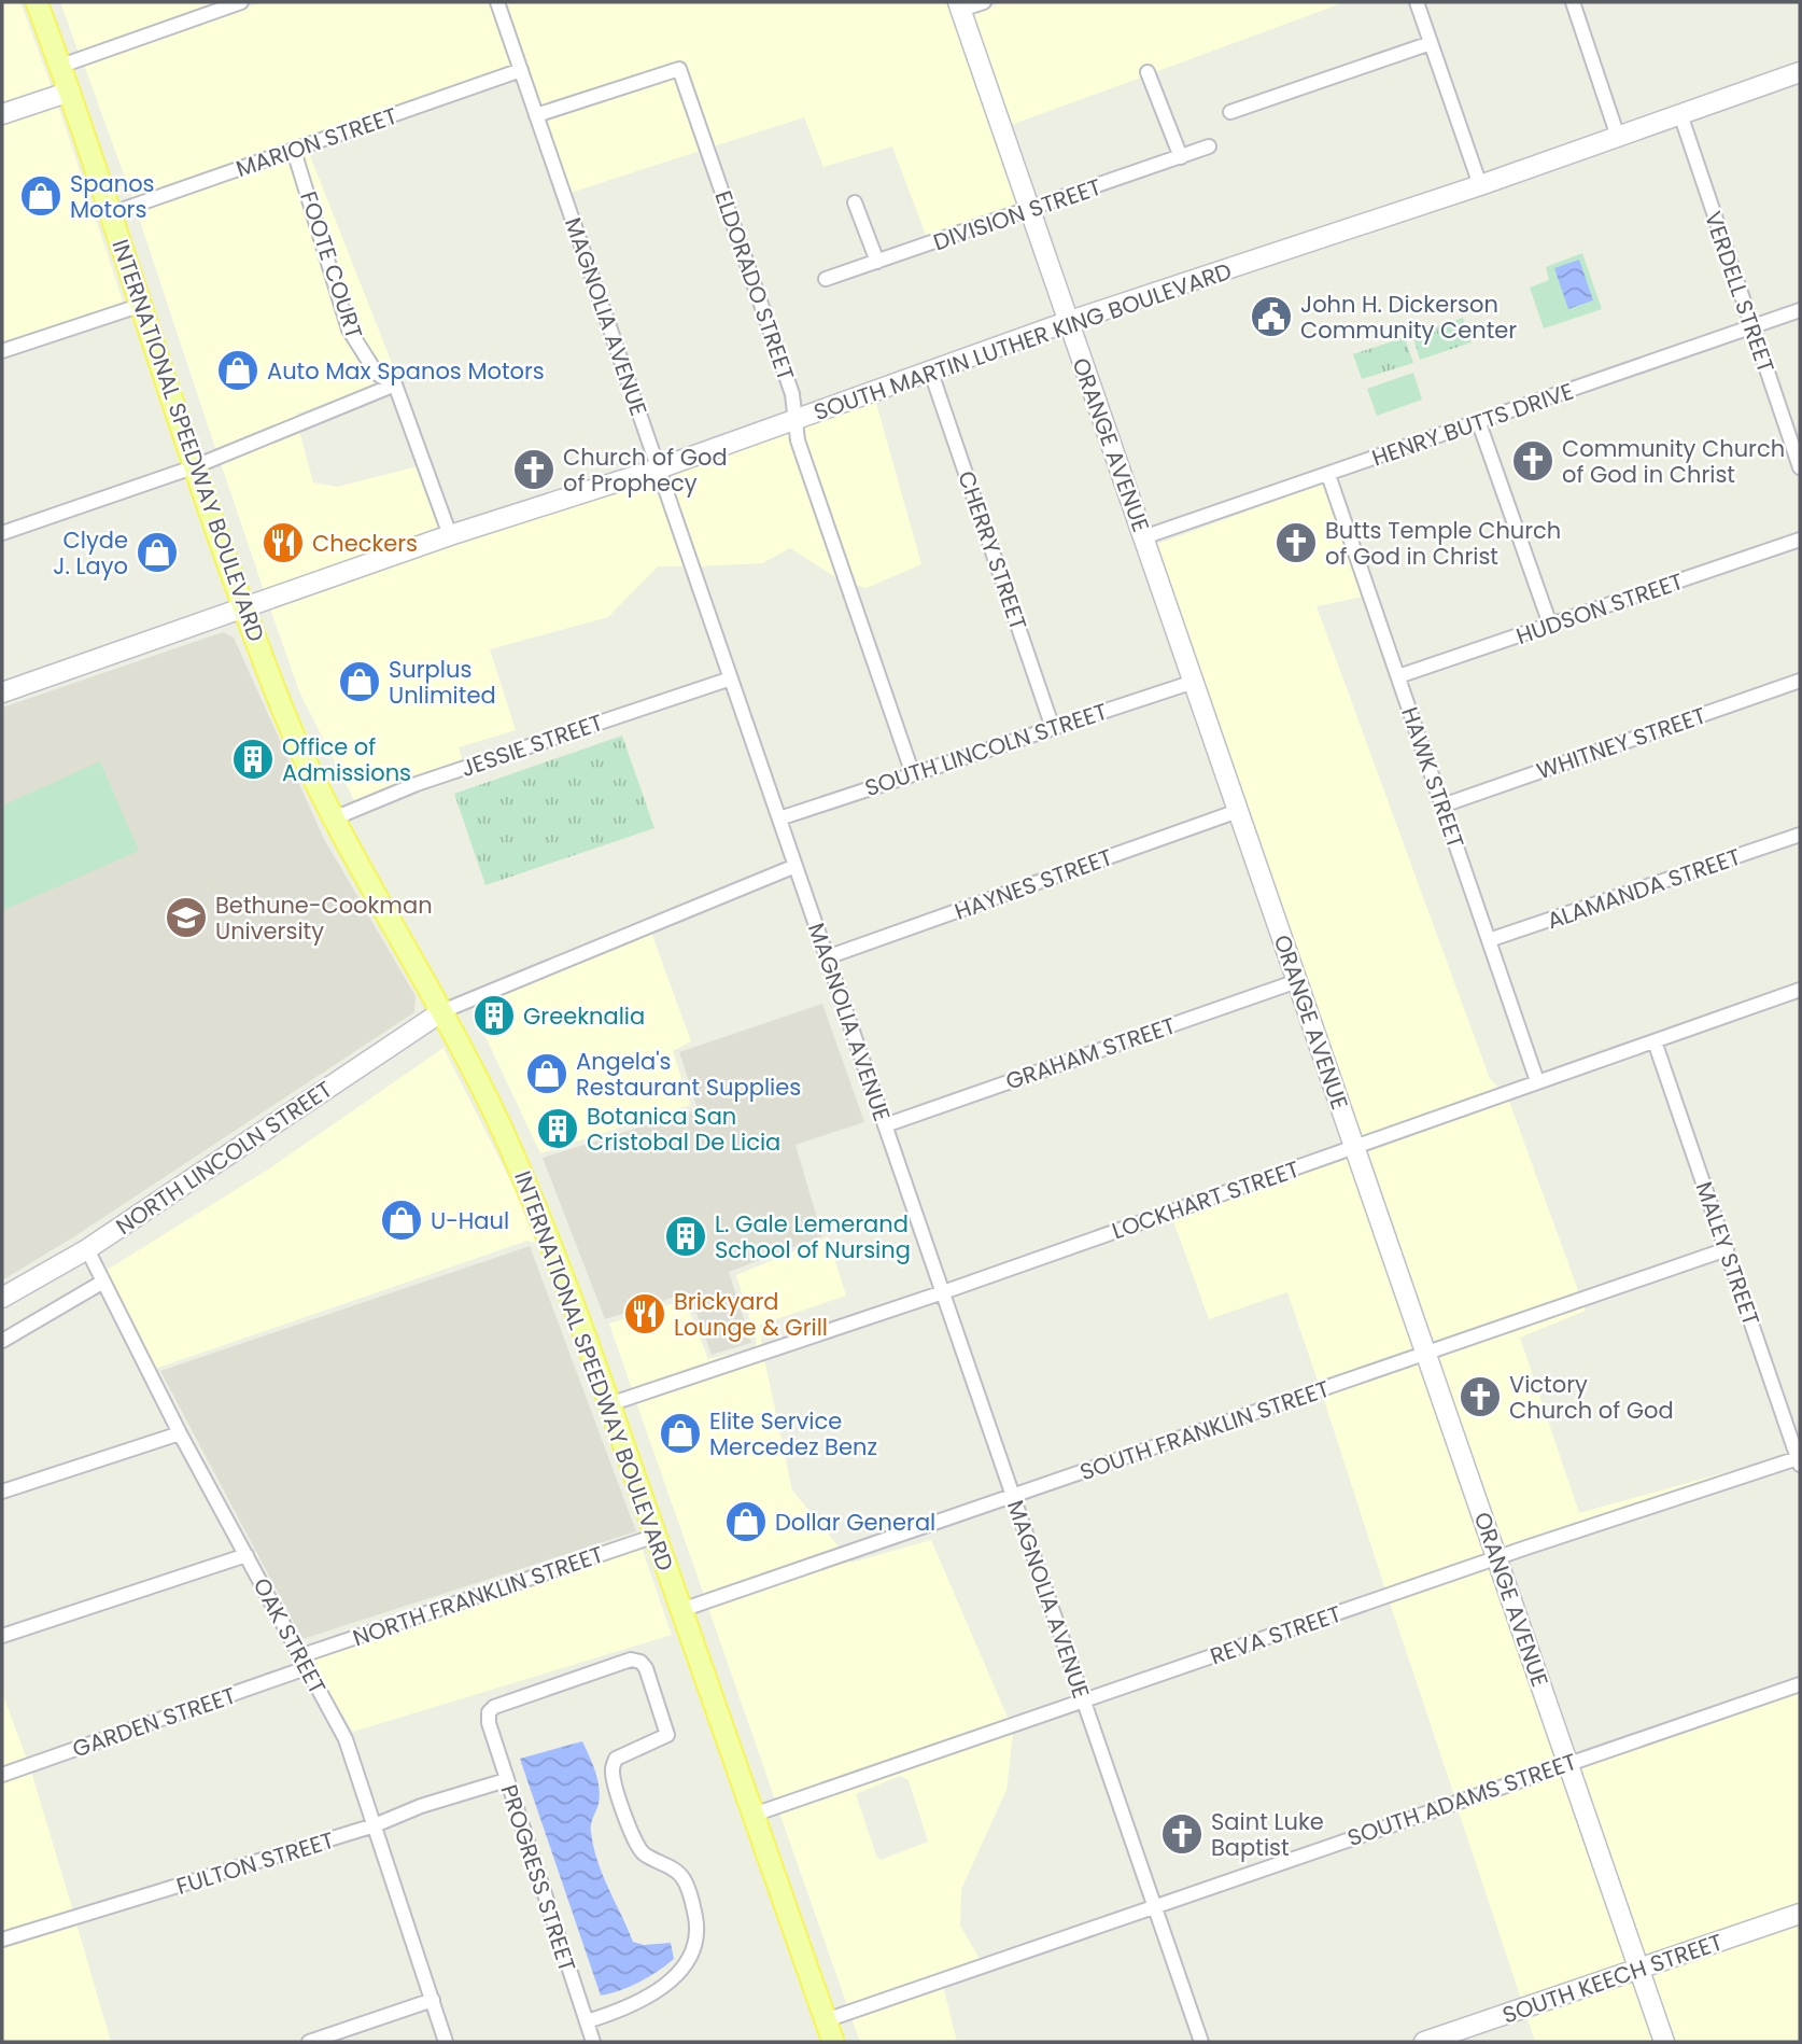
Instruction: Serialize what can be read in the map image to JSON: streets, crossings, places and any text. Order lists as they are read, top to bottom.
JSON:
{
  "streets": {
    "main road": ["INTERNATIONAL SPEEDWAY BOULEVARD"],
    "street": [
      "MARION STREET",
      "DIVISION STREET",
      "FOOTE COURT",
      "ELDORADO STREET",
      "VERDELL STREET",
      "MAGNOLIA AVENUE",
      "SOUTH MARTIN LUTHER KING BOULEVARD",
      "HENRY BUTTS DRIVE",
      "ORANGE AVENUE",
      "CHERRY STREET",
      "HUDSON STREET",
      "WHITNEY STREET",
      "JESSIE STREET",
      "SOUTH LINCOLN STREET",
      "HAWK STREET",
      "HAYNES STREET",
      "ALAMANDA STREET",
      "GRAHAM STREET",
      "NORTH LINCOLN STREET",
      "LOCKHART STREET",
      "MALEY STREET",
      "SOUTH FRANKLIN STREET",
      "NORTH FRANKLIN STREET",
      "REVA STREET",
      "OAK STREET",
      "GARDEN STREET",
      "SOUTH ADAMS STREET",
      "FULTON STREET",
      "PROGRESS STREET",
      "SOUTH KEECH STREET"
    ]
  },
  "crossings": [
    ["MARION STREET", "FOOTE COURT"],
    ["MARION STREET", "MAGNOLIA AVENUE"],
    ["MARION STREET", "INTERNATIONAL SPEEDWAY BOULEVARD"],
    ["DIVISION STREET", "ORANGE AVENUE"],
    ["FOOTE COURT", "SOUTH MARTIN LUTHER KING BOULEVARD"],
    ["ELDORADO STREET", "MAGNOLIA AVENUE"],
    ["ELDORADO STREET", "SOUTH MARTIN LUTHER KING BOULEVARD"],
    ["ELDORADO STREET", "SOUTH LINCOLN STREET"],
    ["VERDELL STREET", "SOUTH MARTIN LUTHER KING BOULEVARD"],
    ["VERDELL STREET", "HENRY BUTTS DRIVE"],
    ["MAGNOLIA AVENUE", "SOUTH MARTIN LUTHER KING BOULEVARD"],
    ["MAGNOLIA AVENUE", "JESSIE STREET"],
    ["MAGNOLIA AVENUE", "SOUTH LINCOLN STREET"],
    ["MAGNOLIA AVENUE", "HAYNES STREET"],
    ["MAGNOLIA AVENUE", "GRAHAM STREET"],
    ["MAGNOLIA AVENUE", "LOCKHART STREET"],
    ["MAGNOLIA AVENUE", "SOUTH FRANKLIN STREET"],
    ["MAGNOLIA AVENUE", "REVA STREET"],
    ["MAGNOLIA AVENUE", "SOUTH ADAMS STREET"],
    ["SOUTH MARTIN LUTHER KING BOULEVARD", "INTERNATIONAL SPEEDWAY BOULEVARD"],
    ["SOUTH MARTIN LUTHER KING BOULEVARD", "ORANGE AVENUE"],
    ["SOUTH MARTIN LUTHER KING BOULEVARD", "CHERRY STREET"],
    ["HENRY BUTTS DRIVE", "ORANGE AVENUE"],
    ["HENRY BUTTS DRIVE", "HAWK STREET"],
    ["INTERNATIONAL SPEEDWAY BOULEVARD", "JESSIE STREET"],
    ["INTERNATIONAL SPEEDWAY BOULEVARD", "NORTH LINCOLN STREET"],
    ["INTERNATIONAL SPEEDWAY BOULEVARD", "LOCKHART STREET"],
    ["INTERNATIONAL SPEEDWAY BOULEVARD", "SOUTH FRANKLIN STREET"],
    ["INTERNATIONAL SPEEDWAY BOULEVARD", "NORTH FRANKLIN STREET"],
    ["INTERNATIONAL SPEEDWAY BOULEVARD", "REVA STREET"],
    ["INTERNATIONAL SPEEDWAY BOULEVARD", "SOUTH ADAMS STREET"],
    ["ORANGE AVENUE", "SOUTH LINCOLN STREET"],
    ["ORANGE AVENUE", "HAYNES STREET"],
    ["ORANGE AVENUE", "GRAHAM STREET"],
    ["ORANGE AVENUE", "LOCKHART STREET"],
    ["ORANGE AVENUE", "SOUTH FRANKLIN STREET"],
    ["ORANGE AVENUE", "REVA STREET"],
    ["ORANGE AVENUE", "SOUTH ADAMS STREET"],
    ["ORANGE AVENUE", "SOUTH KEECH STREET"],
    ["CHERRY STREET", "SOUTH LINCOLN STREET"],
    ["HUDSON STREET", "HAWK STREET"],
    ["WHITNEY STREET", "HAWK STREET"],
    ["HAWK STREET", "ALAMANDA STREET"],
    ["HAWK STREET", "LOCKHART STREET"],
    ["NORTH LINCOLN STREET", "OAK STREET"],
    ["LOCKHART STREET", "MALEY STREET"],
    ["MALEY STREET", "SOUTH FRANKLIN STREET"],
    ["MALEY STREET", "REVA STREET"],
    ["NORTH FRANKLIN STREET", "OAK STREET"],
    ["NORTH FRANKLIN STREET", "GARDEN STREET"],
    ["OAK STREET", "GARDEN STREET"],
    ["OAK STREET", "FULTON STREET"],
    ["FULTON STREET", "PROGRESS STREET"]
  ],
  "places": {
    "shop": [
      "Spanos Motors",
      "Auto Max Spanos Motors",
      "Clyde J. Layo",
      "Surplus Unlimited",
      "Angela's Restaurant Supplies",
      "U-Haul",
      "Elite Service Mercedez Benz",
      "Dollar General"
    ],
    "public building": ["John H. Dickerson Community Center"],
    "church": [
      "Community Church of God in Christ",
      "Church of God of Prophecy",
      "Butts Temple Church of God in Christ",
      "Victory Church of God",
      "Saint Luke Baptist"
    ],
    "restaurant": ["Checkers", "Brickyard Lounge & Grill"],
    "building": [
      "Office of Admissions",
      "Greeknalia",
      "Botanica San Cristobal De Licia",
      "L. Gale Lemerand School of Nursing"
    ],
    "school or university": ["Bethune-Cookman University"]
  }
}
